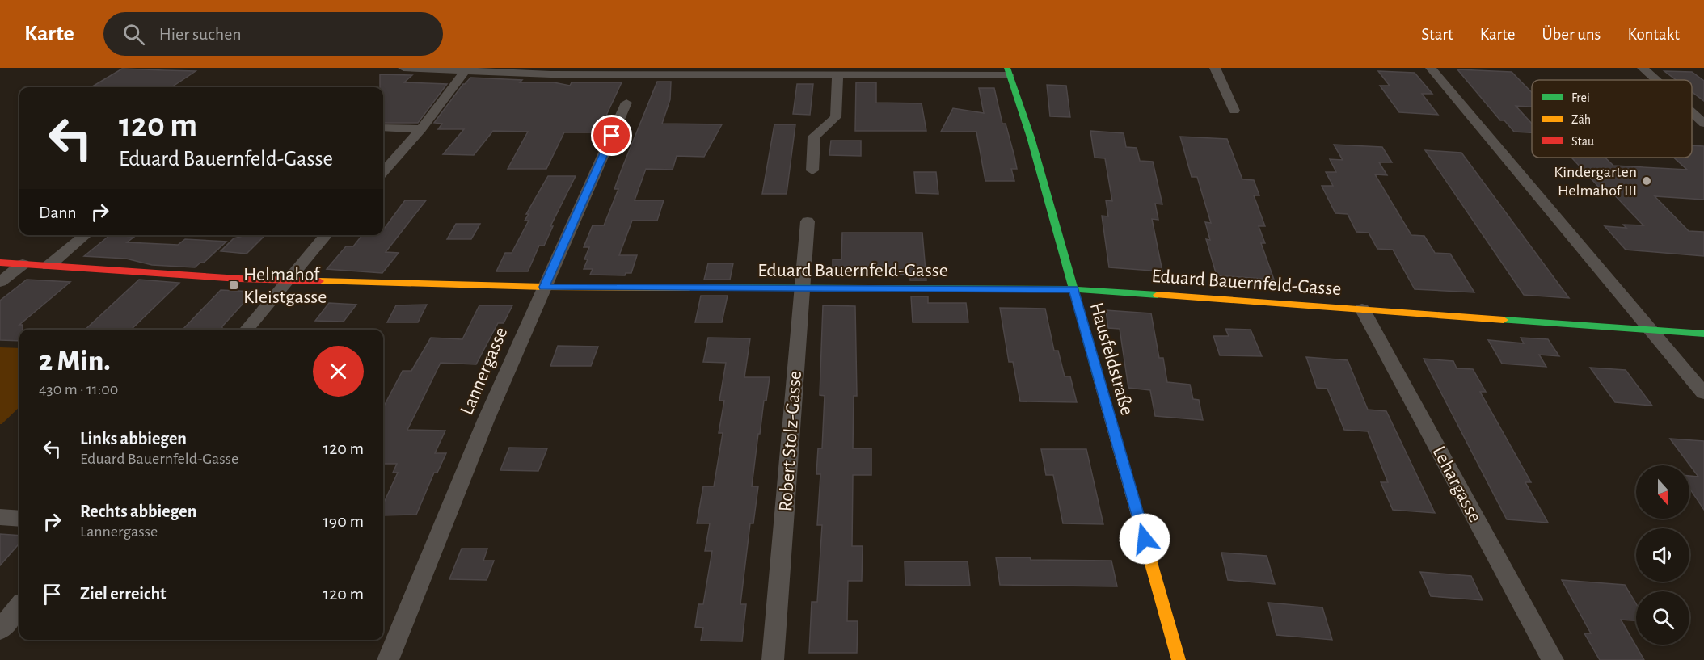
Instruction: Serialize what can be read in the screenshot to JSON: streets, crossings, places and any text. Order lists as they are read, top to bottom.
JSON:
{
  "streets": {
    "street": [
      "Eduard Bauernfeld-Gasse",
      "Hausfeldstraße",
      "Lannergasse",
      "Robert Stolz-Gasse",
      "Lehargasse"
    ]
  },
  "crossings": [
    ["Eduard Bauernfeld-Gasse", "Hausfeldstraße"],
    ["Eduard Bauernfeld-Gasse", "Lannergasse"],
    ["Eduard Bauernfeld-Gasse", "Robert Stolz-Gasse"],
    ["Eduard Bauernfeld-Gasse", "Lehargasse"]
  ],
  "places": {
    "other": ["Kindergarten Helmahof III"],
    "transit": ["Helmahof Kleistgasse"]
  },
  "legend": ["Frei", "Zäh", "Stau"],
  "north": "bottom",
  "page": {
    "header": "Karte",
    "search": "Hier suchen",
    "nav": [
      "Start",
      "Karte",
      "Über uns",
      "Kontakt"
    ],
    "turn": ["120 m", "Eduard Bauernfeld-Gasse"],
    "then": "Dann",
    "heading": ["2 Min.", "430 m · 11:00"],
    "list": [
      {
        "name": "Links abbiegen",
        "note": "Eduard Bauernfeld-Gasse",
        "value": "120 m"
      },
      {
        "name": "Rechts abbiegen",
        "note": "Lannergasse",
        "value": "190 m"
      },
      {
        "name": "Ziel erreicht",
        "value": "120 m"
      }
    ]
  }
}
